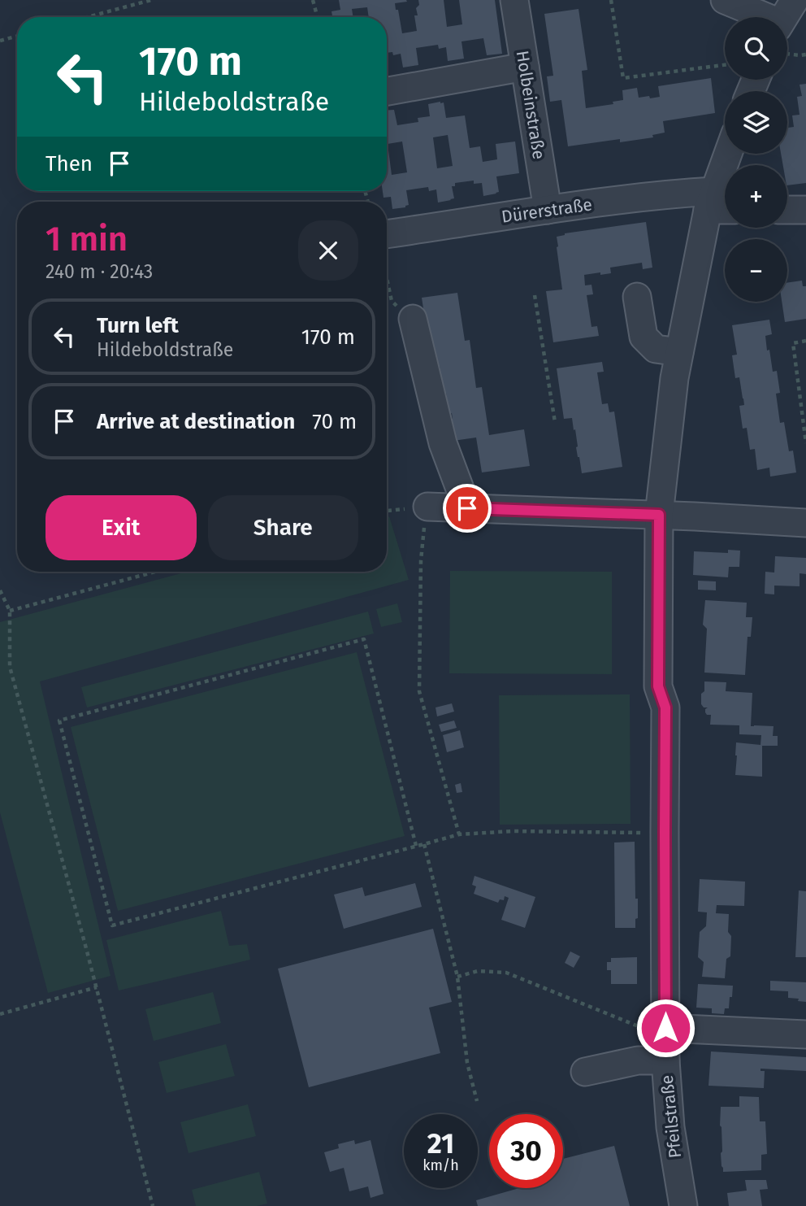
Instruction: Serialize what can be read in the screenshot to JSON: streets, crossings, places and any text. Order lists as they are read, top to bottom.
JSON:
{
  "streets": {
    "street": ["Holbeinstraße", "Dürerstraße", "Pfeilstraße"]
  },
  "crossings": [
    ["Holbeinstraße", "Dürerstraße"]
  ],
  "page": {
    "map_buttons": ["+", "−"],
    "turn": ["170 m", "Hildeboldstraße"],
    "then": "Then",
    "heading": ["1 min", "240 m · 20:43"],
    "list": [
      {
        "name": "Turn left",
        "note": "Hildeboldstraße",
        "value": "170 m"
      },
      {
        "name": "Arrive at destination",
        "value": "70 m"
      }
    ],
    "buttons": ["Exit", "Share"],
    "speed": "21 km/h",
    "limit": "30"
  }
}
